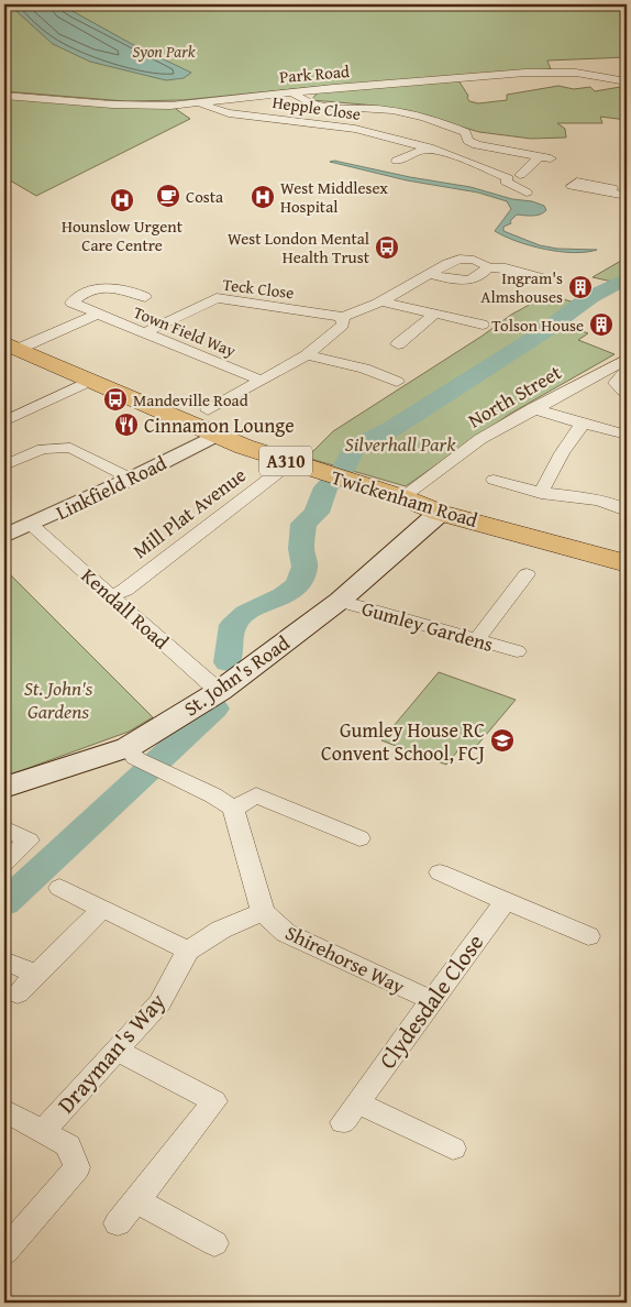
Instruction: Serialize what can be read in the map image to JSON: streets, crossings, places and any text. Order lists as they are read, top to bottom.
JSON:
{
  "streets": {
    "main road": ["A310", "Twickenham Road", "St. John's Road"],
    "street": [
      "Park Road",
      "Hepple Close",
      "Teck Close",
      "Town Field Way",
      "North Street",
      "Linkfield Road",
      "Mill Plat Avenue",
      "Kendall Road",
      "Gumley Gardens",
      "Shirehorse Way",
      "Clydesdale Close",
      "Drayman's Way"
    ]
  },
  "crossings": [
    ["Park Road", "Hepple Close"],
    ["Teck Close", "Town Field Way"],
    ["North Street", "Twickenham Road"],
    ["Linkfield Road", "Twickenham Road"],
    ["Linkfield Road", "Kendall Road"],
    ["Twickenham Road", "Mill Plat Avenue"],
    ["Twickenham Road", "St. John's Road"],
    ["Mill Plat Avenue", "Kendall Road"],
    ["Kendall Road", "St. John's Road"],
    ["Gumley Gardens", "St. John's Road"],
    ["Shirehorse Way", "Clydesdale Close"],
    ["Shirehorse Way", "Drayman's Way"]
  ],
  "parks": ["Syon Park", "Silverhall Park", "St. John's Gardens"],
  "places": {
    "cafe": ["Costa"],
    "hospital": ["West Middlesex Hospital", "Hounslow Urgent Care Centre"],
    "bus stop": ["West London Mental Health Trust", "Mandeville Road"],
    "building": ["Ingram's Almshouses", "Tolson House"],
    "restaurant": ["Cinnamon Lounge"],
    "school or university": ["Gumley House RC Convent School, FCJ"]
  }
}
